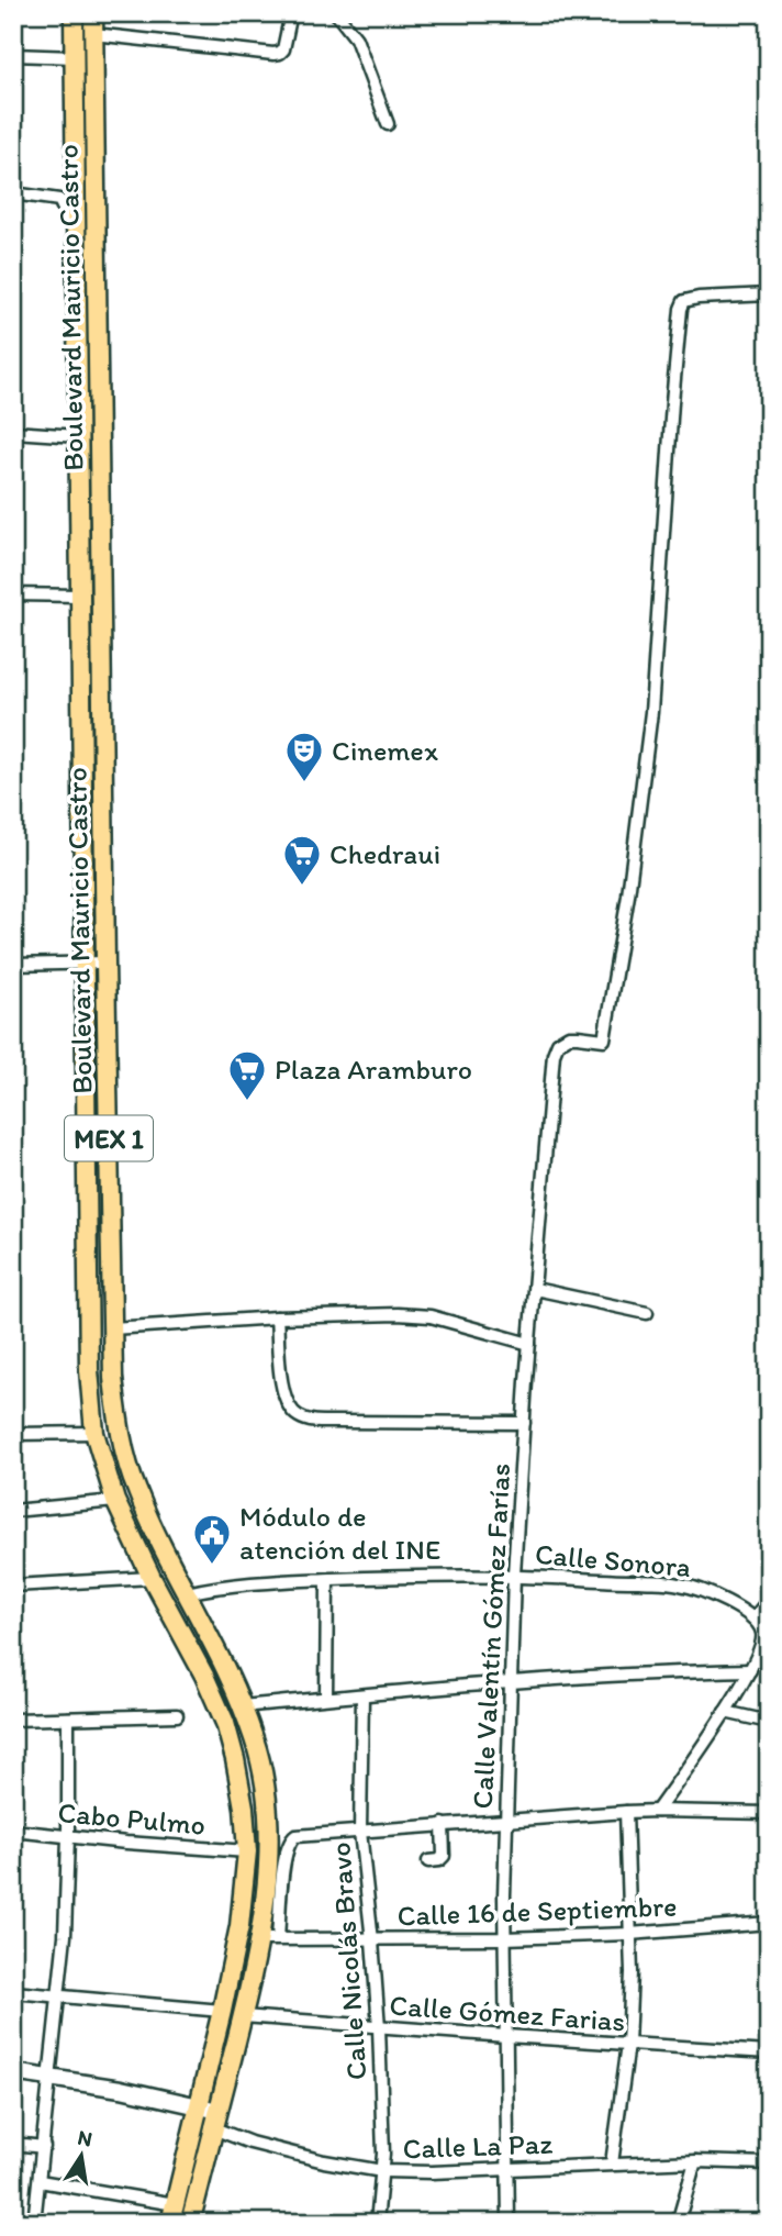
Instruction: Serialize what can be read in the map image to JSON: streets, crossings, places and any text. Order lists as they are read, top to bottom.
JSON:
{
  "streets": {
    "main road": ["Boulevard Mauricio Castro", "MEX 1"],
    "street": [
      "Calle Sonora",
      "Calle Valentín Gómez Farías",
      "Cabo Pulmo",
      "Calle 16 de Septiembre",
      "Calle Nicolás Bravo",
      "Calle Gómez Farias",
      "Calle La Paz"
    ]
  },
  "crossings": [
    ["Boulevard Mauricio Castro", "Calle Sonora"],
    ["Boulevard Mauricio Castro", "Cabo Pulmo"],
    ["Boulevard Mauricio Castro", "Calle 16 de Septiembre"],
    ["Boulevard Mauricio Castro", "Calle Gómez Farias"],
    ["Boulevard Mauricio Castro", "Calle La Paz"],
    ["Calle Sonora", "Calle Valentín Gómez Farías"],
    ["Calle Valentín Gómez Farías", "Calle 16 de Septiembre"],
    ["Calle Valentín Gómez Farías", "Calle Gómez Farias"],
    ["Calle Valentín Gómez Farías", "Calle La Paz"],
    ["Calle 16 de Septiembre", "Calle Nicolás Bravo"],
    ["Calle Nicolás Bravo", "Calle Gómez Farias"],
    ["Calle Nicolás Bravo", "Calle La Paz"]
  ],
  "places": {
    "theatre": ["Cinemex"],
    "supermarket": ["Chedraui", "Plaza Aramburo"],
    "public building": ["Módulo de atención del INE"]
  },
  "north": "top"
}
